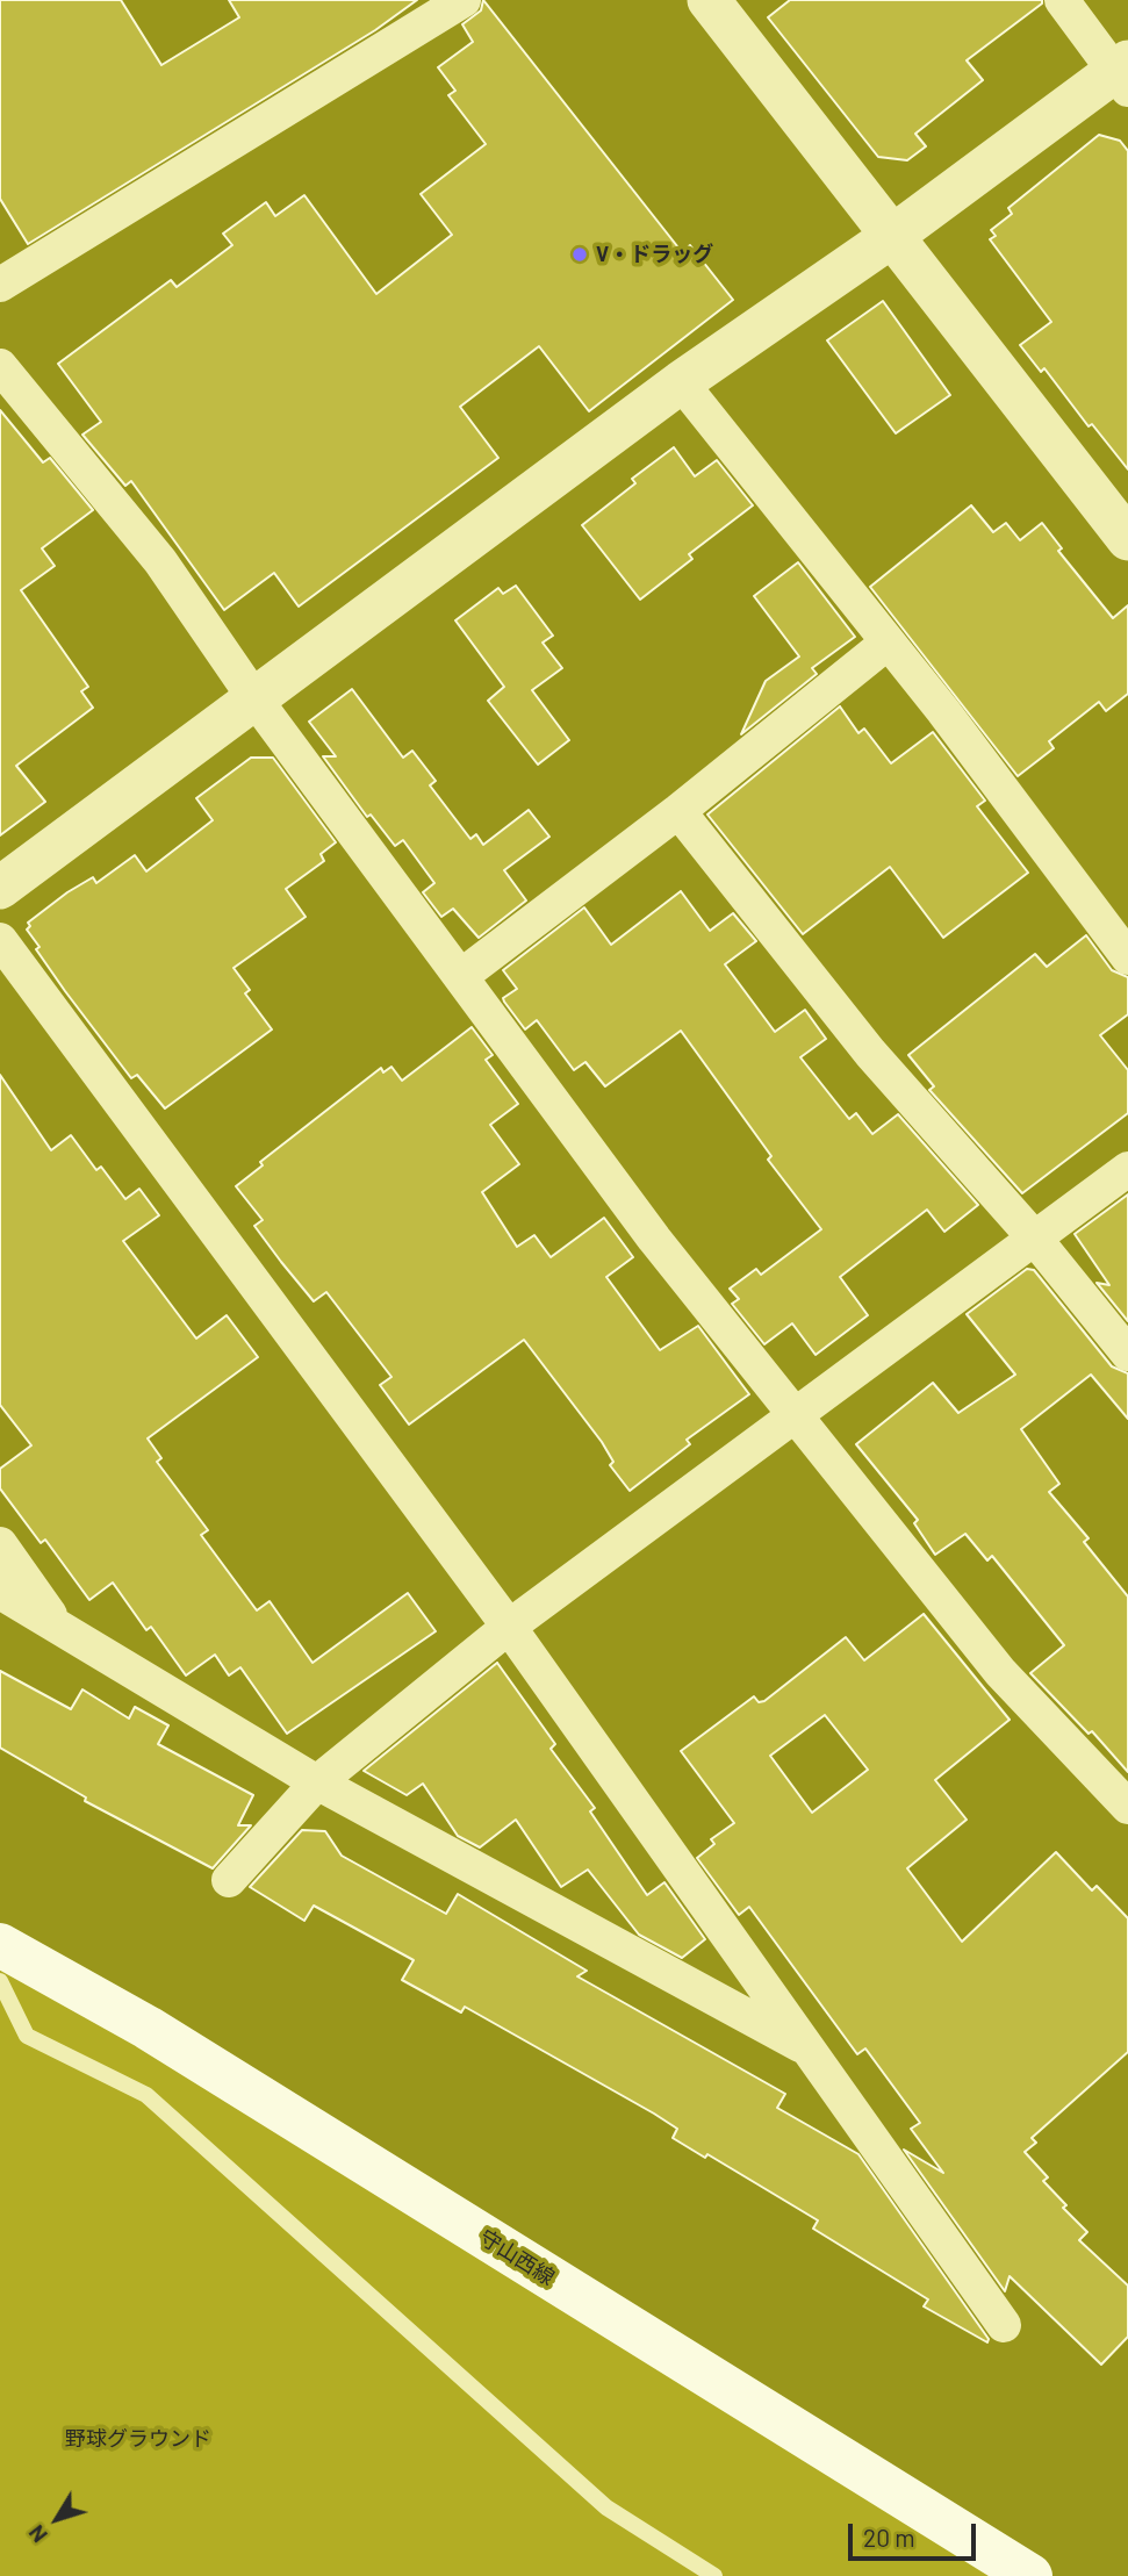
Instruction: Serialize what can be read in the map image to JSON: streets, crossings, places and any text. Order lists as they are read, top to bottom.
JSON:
{
  "streets": {
    "main road": ["守山西線"]
  },
  "parks": ["野球グラウンド"],
  "places": ["V・ドラッグ"],
  "scale_bar": "20 m",
  "north": "bottom left"
}
